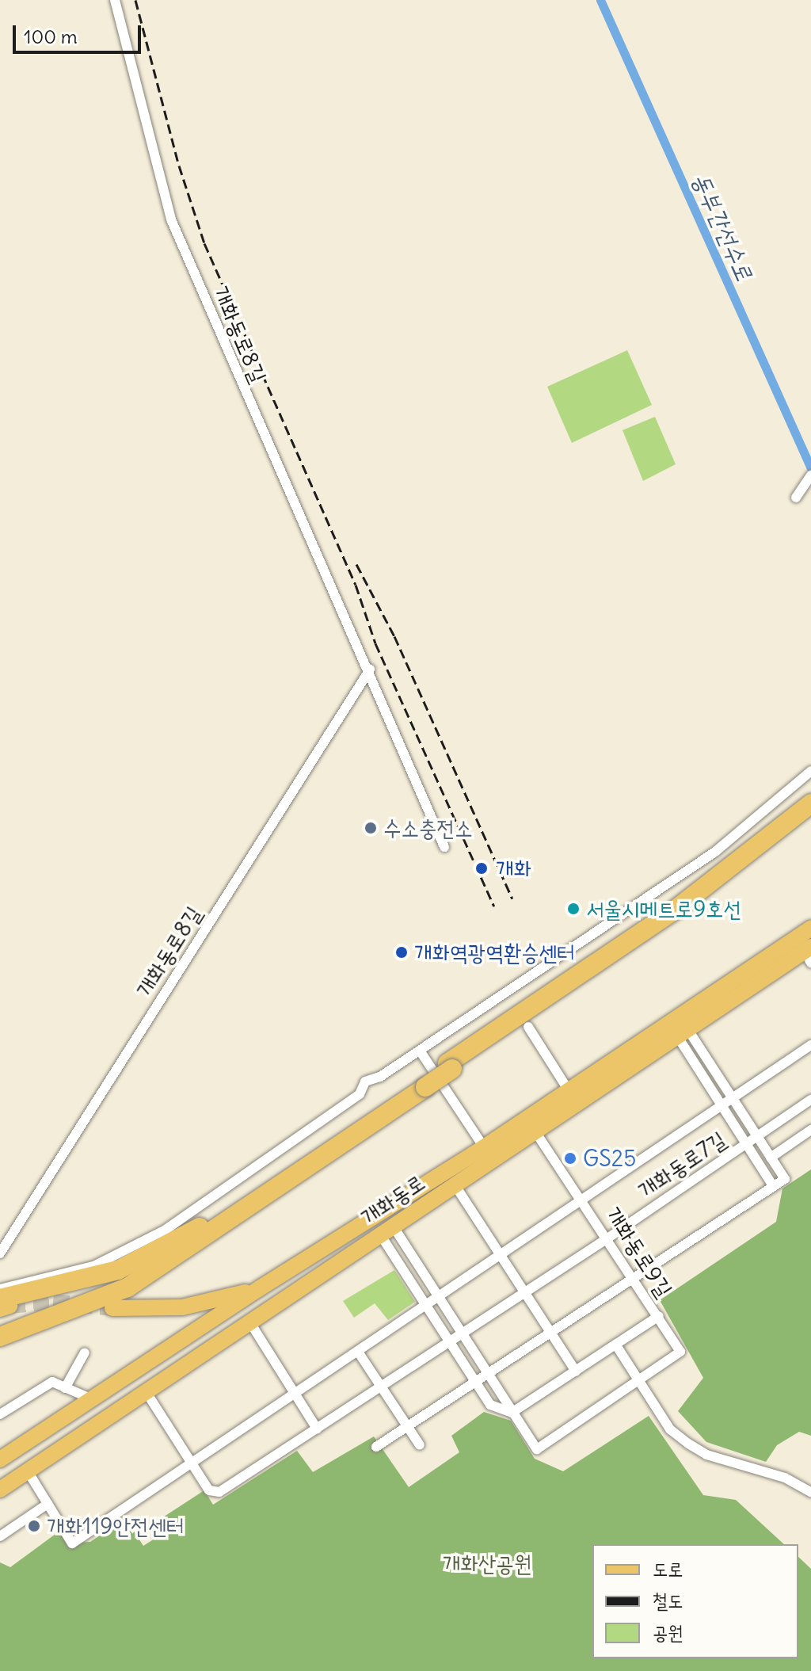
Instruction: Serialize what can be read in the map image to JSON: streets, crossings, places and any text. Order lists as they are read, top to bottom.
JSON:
{
  "streets": {
    "main road": ["개화동로"],
    "street": ["개화동로8길", "개화동로7길", "개화동로9길"]
  },
  "crossings": [
    ["개화동로7길", "개화동로"],
    ["개화동로7길", "개화동로9길"],
    ["개화동로", "개화동로9길"]
  ],
  "water": ["동부간선수로"],
  "parks": ["개화산공원"],
  "places": [
    "수소충전소",
    "개화",
    "서울시메트로9호선",
    "개화역광역환승센터",
    "GS25",
    "개화119안전센터"
  ],
  "legend": ["도로", "철도", "공원"],
  "scale_bar": "100 m"
}
